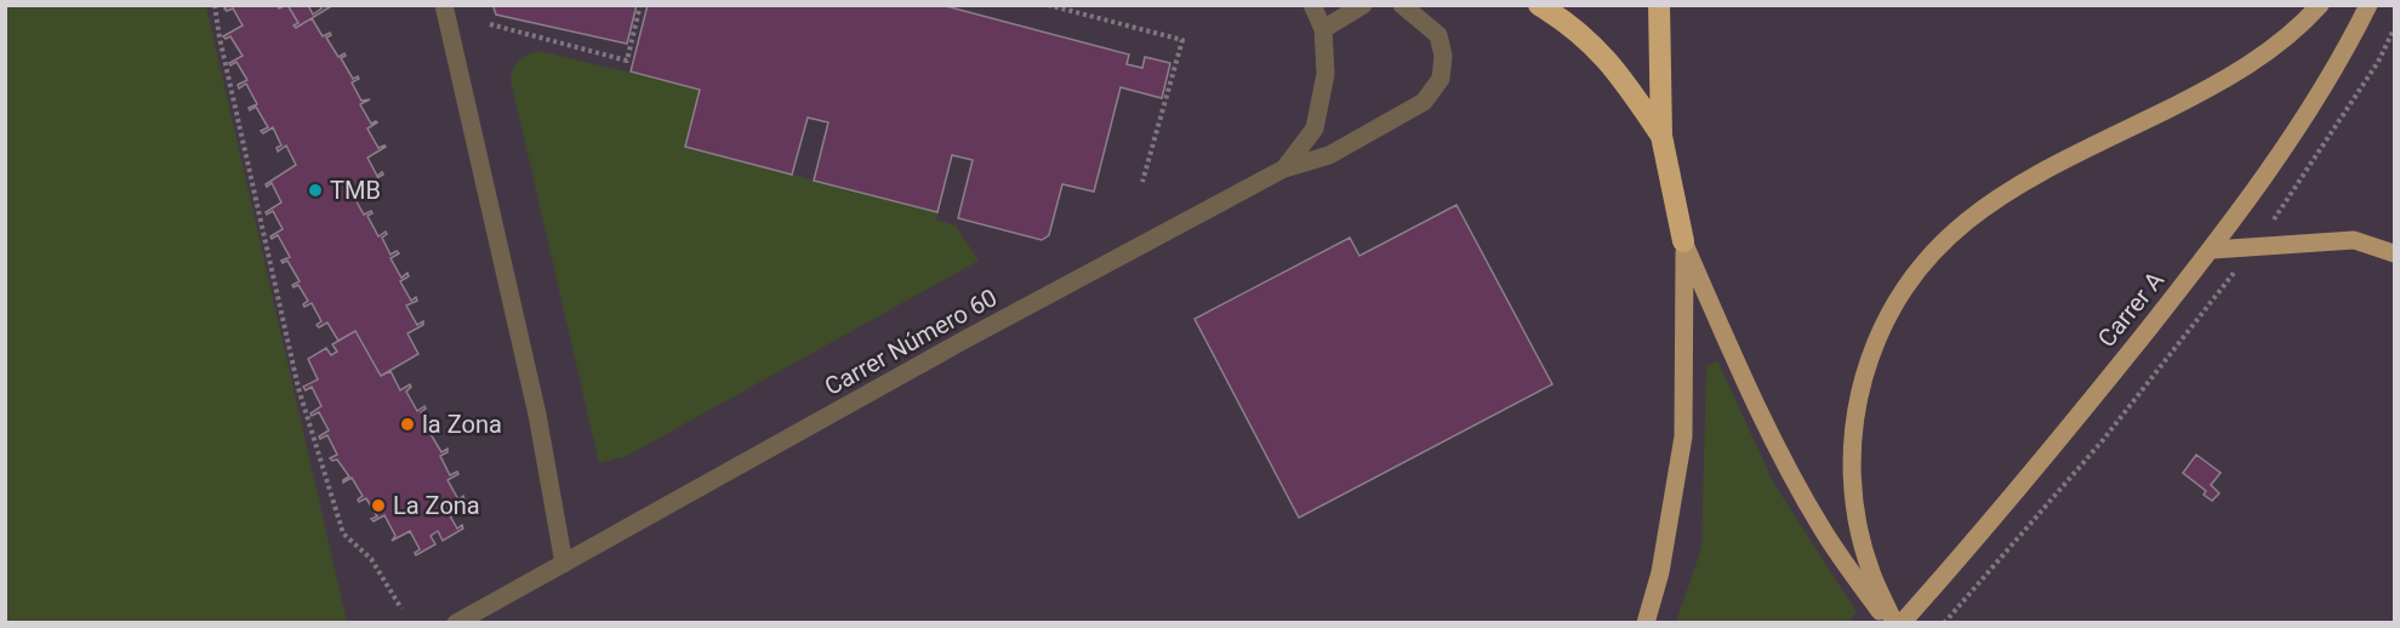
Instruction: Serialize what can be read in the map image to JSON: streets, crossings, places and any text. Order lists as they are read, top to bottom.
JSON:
{
  "streets": {
    "main road": ["Carrer A"],
    "street": ["Carrer Número 60"]
  },
  "places": ["TMB", "la Zona", "La Zona"]
}
